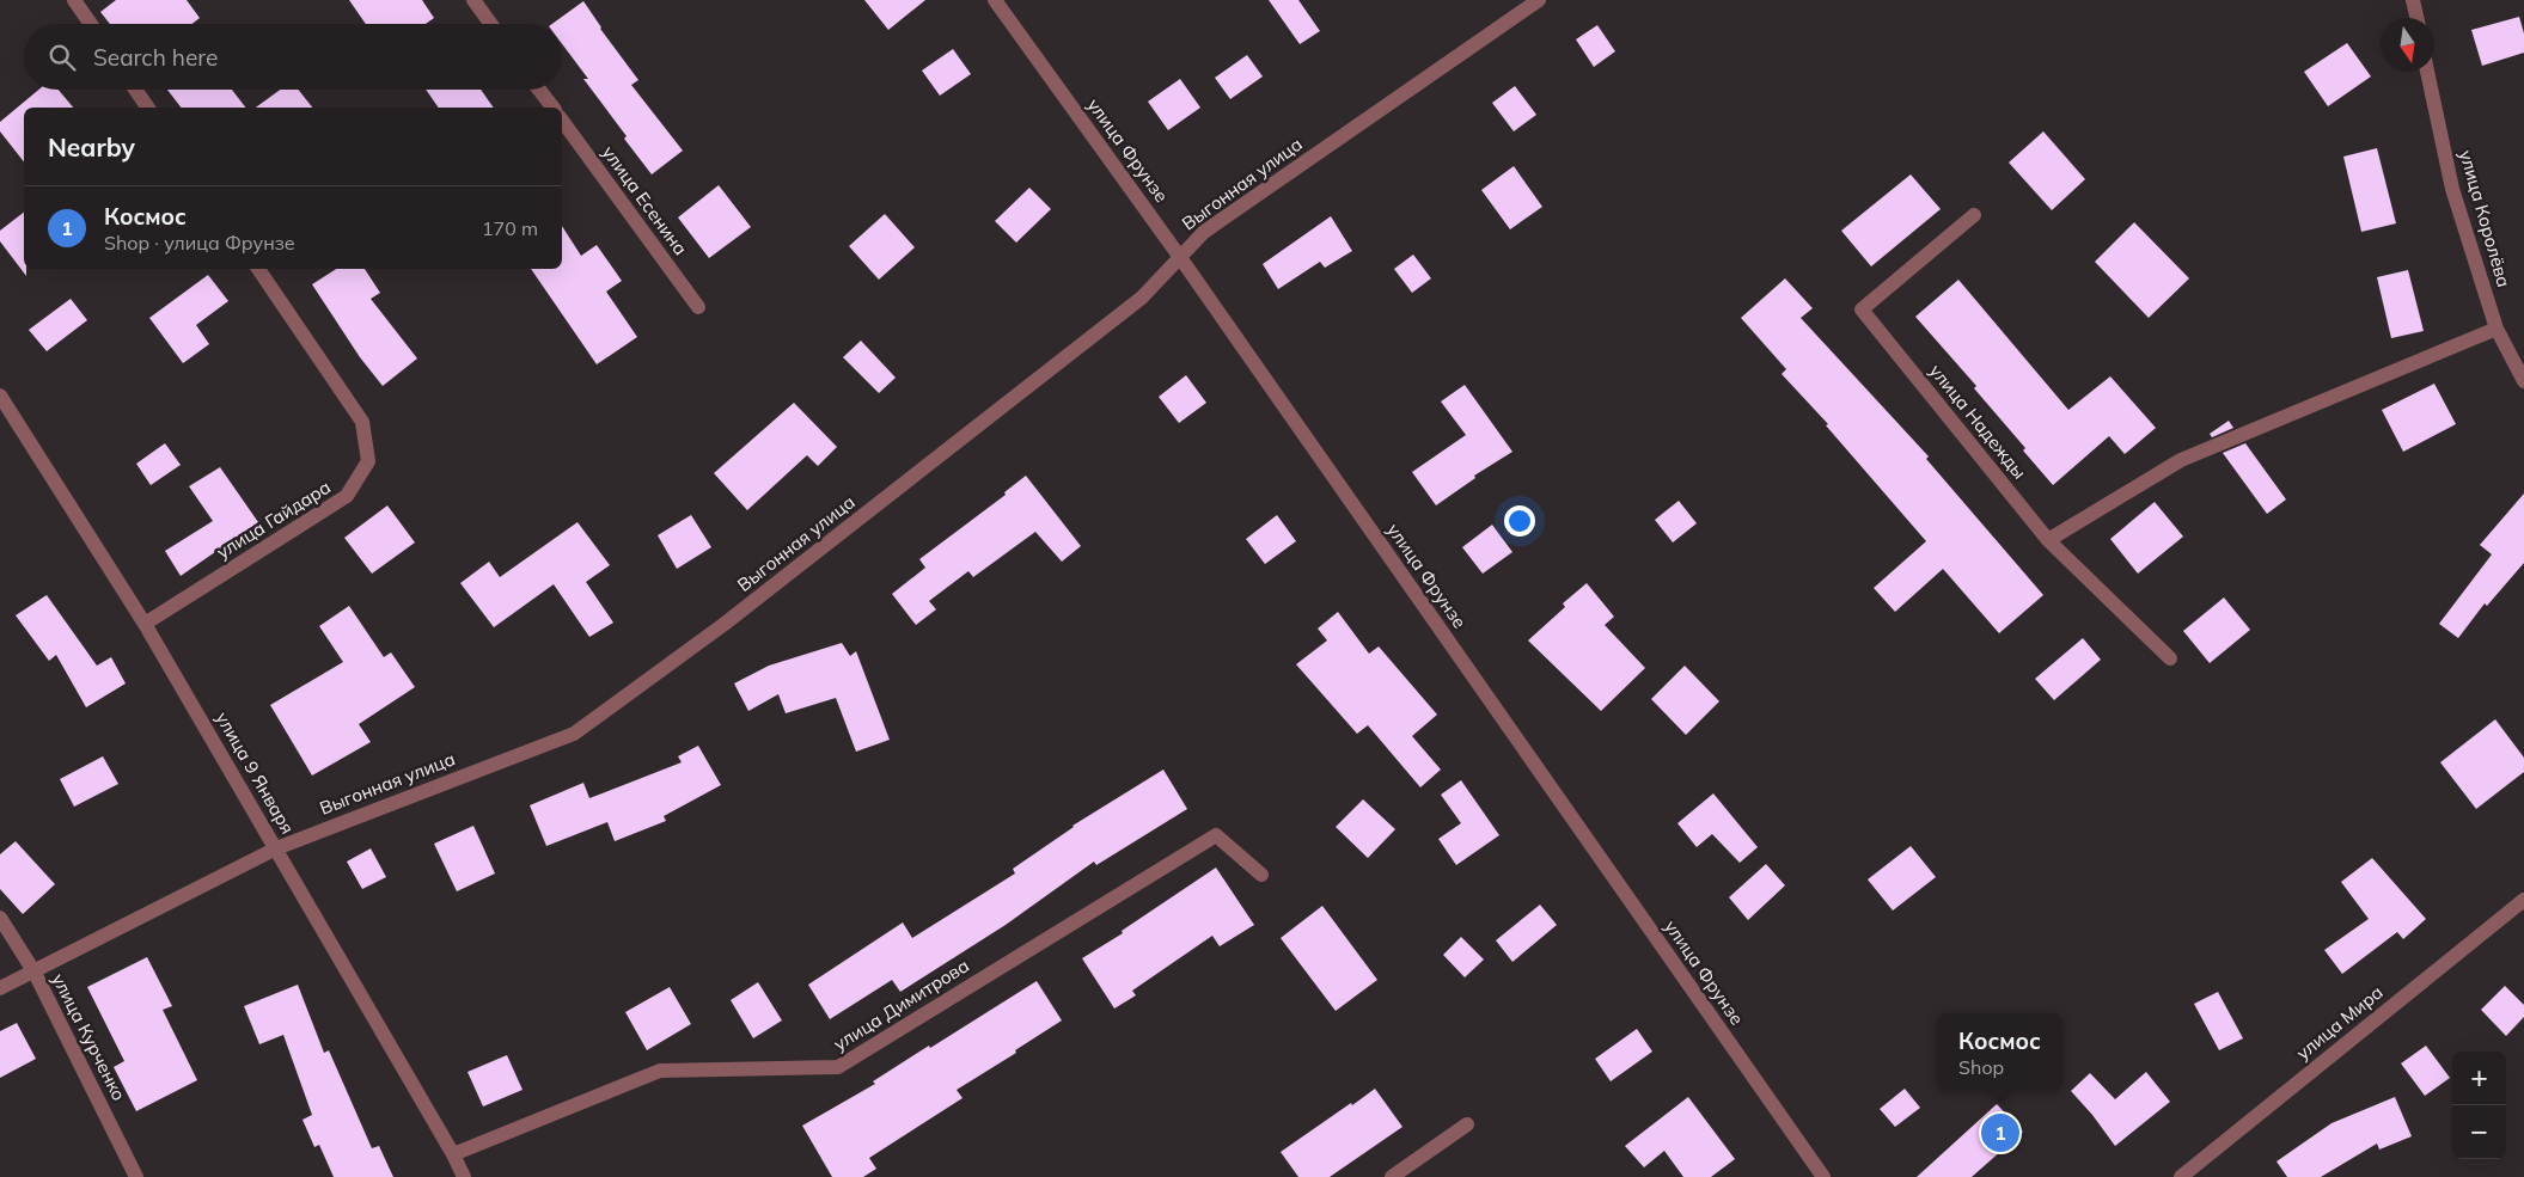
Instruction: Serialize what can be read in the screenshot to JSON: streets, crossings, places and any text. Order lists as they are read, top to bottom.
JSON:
{
  "streets": {
    "street": [
      "улица Фрунзе",
      "Выгонная улица",
      "улица Есенина",
      "улица Королёва",
      "улица Надежды",
      "улица Гайдара",
      "улица 9 Января",
      "улица Димитрова",
      "улица Мира",
      "улица Курченко"
    ]
  },
  "crossings": [
    ["улица Фрунзе", "Выгонная улица"],
    ["Выгонная улица", "улица 9 Января"],
    ["Выгонная улица", "улица Курченко"],
    ["улица Гайдара", "улица 9 Января"],
    ["улица 9 Января", "улица Димитрова"]
  ],
  "north": "bottom",
  "page": {
    "search": "Search here",
    "heading": "Nearby",
    "list": [
      {
        "mark": "1",
        "name": "Космос",
        "note": "Shop · улица Фрунзе",
        "value": "170 m"
      }
    ],
    "popup": ["Космос", "Shop"],
    "map_buttons": ["+", "−"],
    "pins": "1"
  }
}
